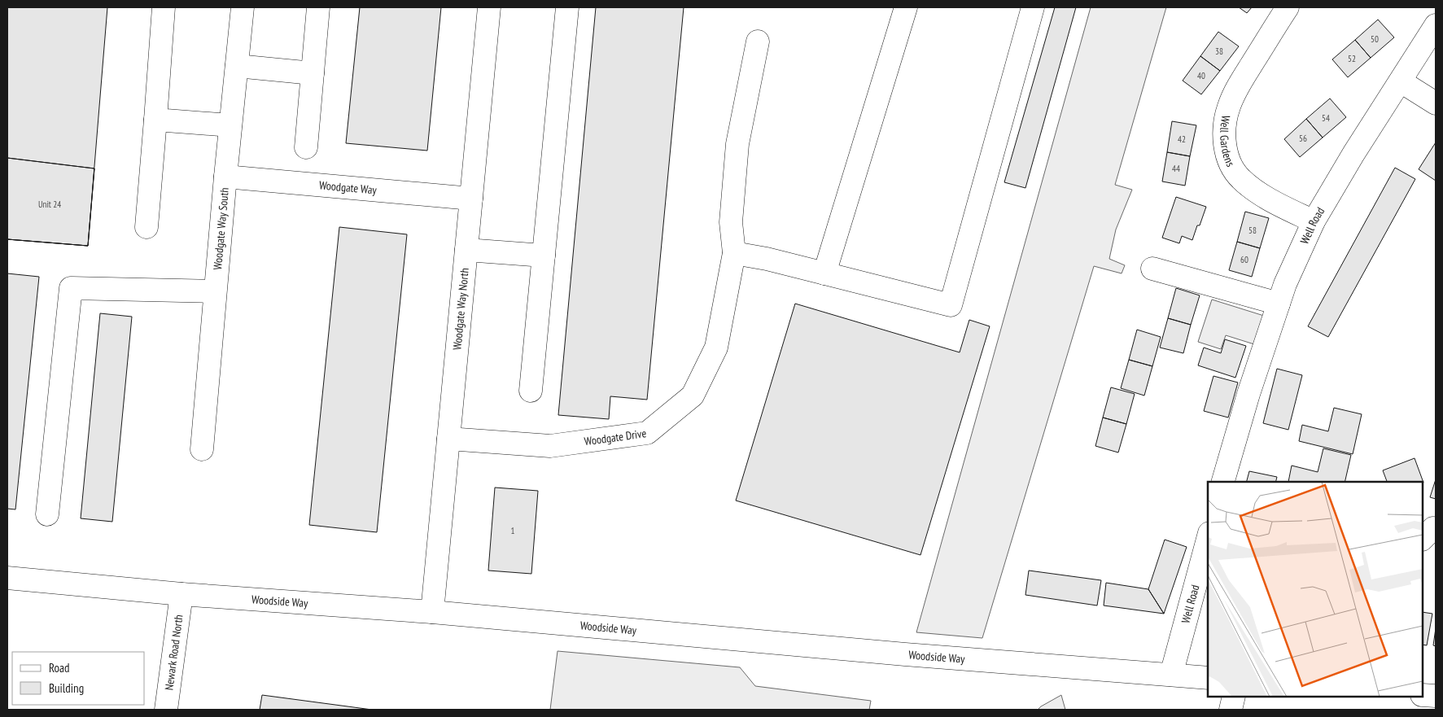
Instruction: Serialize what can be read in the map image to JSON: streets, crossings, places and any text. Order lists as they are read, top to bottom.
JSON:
{
  "streets": {
    "street": [
      "Well Gardens",
      "Woodgate Way",
      "Well Road",
      "Woodgate Way South",
      "Woodgate Way North",
      "Woodgate Drive",
      "Woodside Way",
      "Newark Road North"
    ]
  },
  "crossings": [
    ["Well Gardens", "Well Road"],
    ["Woodgate Way", "Woodgate Way South"],
    ["Woodgate Way", "Woodgate Way North"],
    ["Well Road", "Woodside Way"],
    ["Woodgate Way North", "Woodgate Drive"],
    ["Woodgate Way North", "Woodside Way"],
    ["Woodside Way", "Newark Road North"]
  ],
  "house_numbers": [
    "50",
    "38",
    "52",
    "40",
    "54",
    "56",
    "42",
    "44",
    "Unit 24",
    "58",
    "60",
    "1"
  ],
  "legend": ["Road", "Building"]
}
